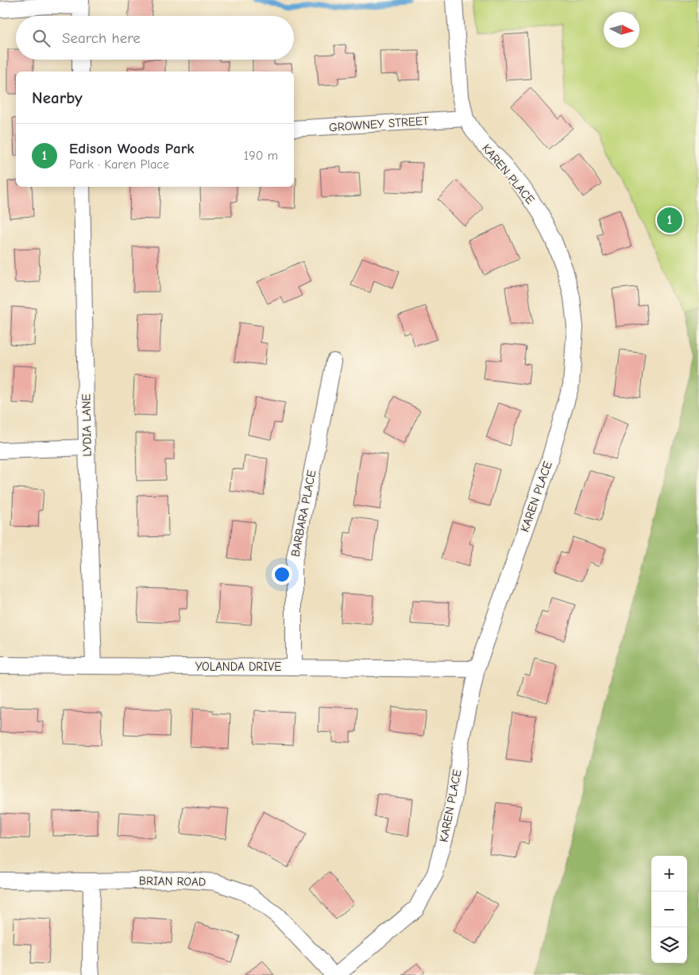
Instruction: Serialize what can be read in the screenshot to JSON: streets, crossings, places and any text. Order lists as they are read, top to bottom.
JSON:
{
  "streets": {
    "street": [
      "GROWNEY STREET",
      "KAREN PLACE",
      "LYDIA LANE",
      "BARBARA PLACE",
      "YOLANDA DRIVE",
      "BRIAN ROAD"
    ]
  },
  "crossings": [
    ["GROWNEY STREET", "KAREN PLACE"],
    ["KAREN PLACE", "YOLANDA DRIVE"],
    ["LYDIA LANE", "YOLANDA DRIVE"],
    ["BARBARA PLACE", "YOLANDA DRIVE"]
  ],
  "north": "right",
  "page": {
    "search": "Search here",
    "heading": "Nearby",
    "list": [
      {
        "mark": "1",
        "name": "Edison Woods Park",
        "note": "Park · Karen Place",
        "value": "190 m"
      }
    ],
    "pins": "1",
    "map_buttons": ["+", "−"]
  }
}
